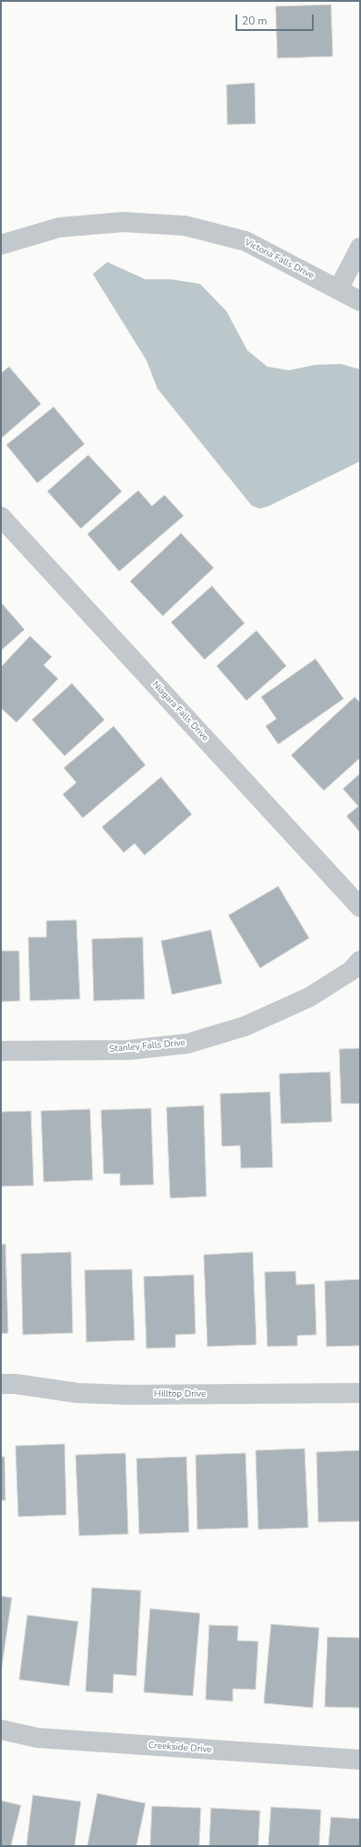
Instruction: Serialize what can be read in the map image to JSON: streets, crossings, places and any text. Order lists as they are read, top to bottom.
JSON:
{
  "streets": {
    "street": [
      "Victoria Falls Drive",
      "Niagara Falls Drive",
      "Stanley Falls Drive",
      "Hilltop Drive",
      "Creekside Drive"
    ]
  },
  "scale_bar": "20 m"
}
